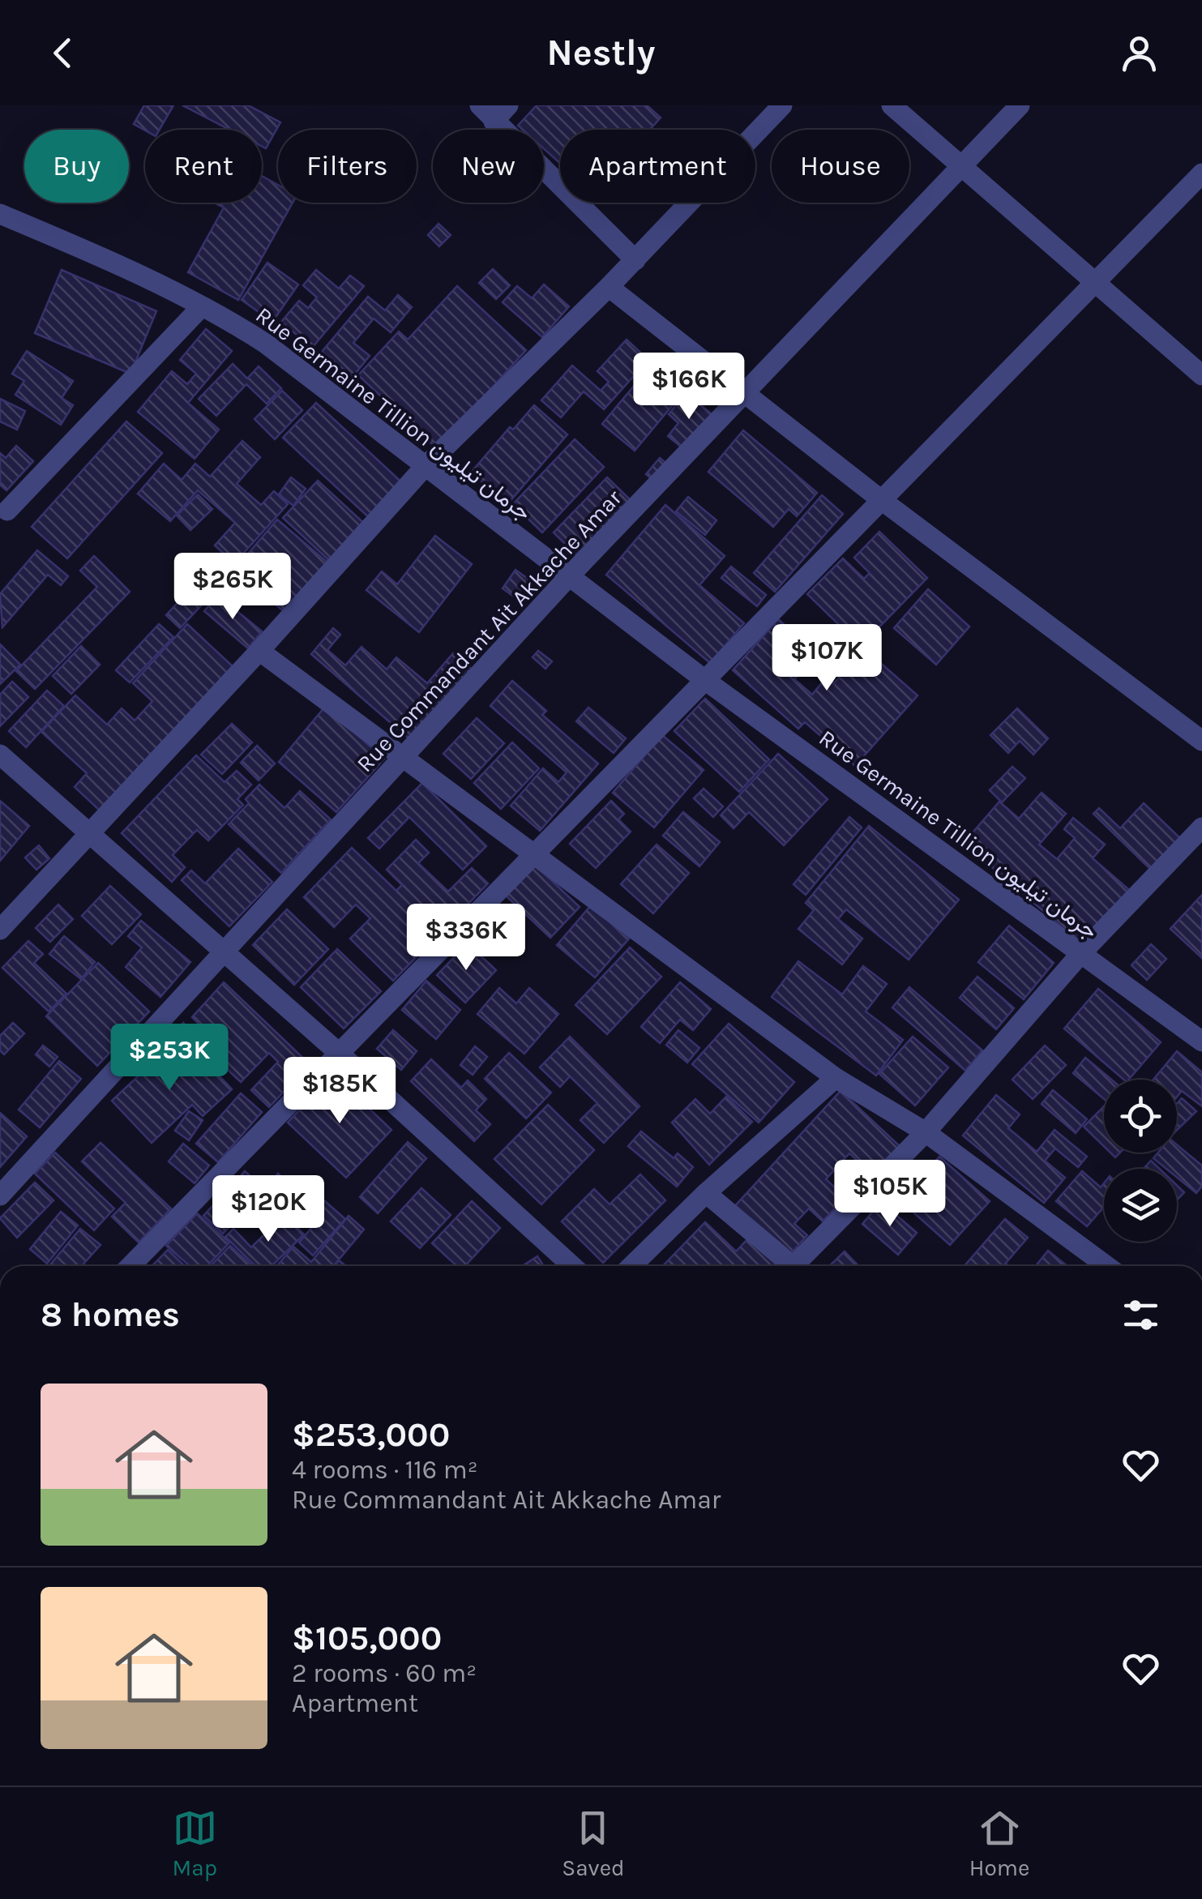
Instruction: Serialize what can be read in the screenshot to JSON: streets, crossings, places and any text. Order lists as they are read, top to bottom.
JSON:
{
  "streets": {
    "street": ["Rue Germaine Tillion جرمان تيليون", "Rue Commandant Ait Akkache Amar"]
  },
  "crossings": [
    ["Rue Germaine Tillion جرمان تيليون", "Rue Commandant Ait Akkache Amar"]
  ],
  "page": {
    "header": "Nestly",
    "chip": [
      "Buy",
      "Rent",
      "Filters",
      "New",
      "Apartment",
      "House"
    ],
    "price": [
      "$166K",
      "$265K",
      "$107K",
      "$336K",
      "$253K",
      "$185K",
      "$105K",
      "$120K"
    ],
    "heading": "8 homes",
    "list": [
      {
        "name": "$253,000",
        "note": "4 rooms · 116 m² · Rue Commandant Ait Akkache Amar"
      },
      {
        "name": "$105,000",
        "note": "2 rooms · 60 m² · Apartment"
      }
    ],
    "tabs": ["Map", "Saved", "Home"]
  }
}
